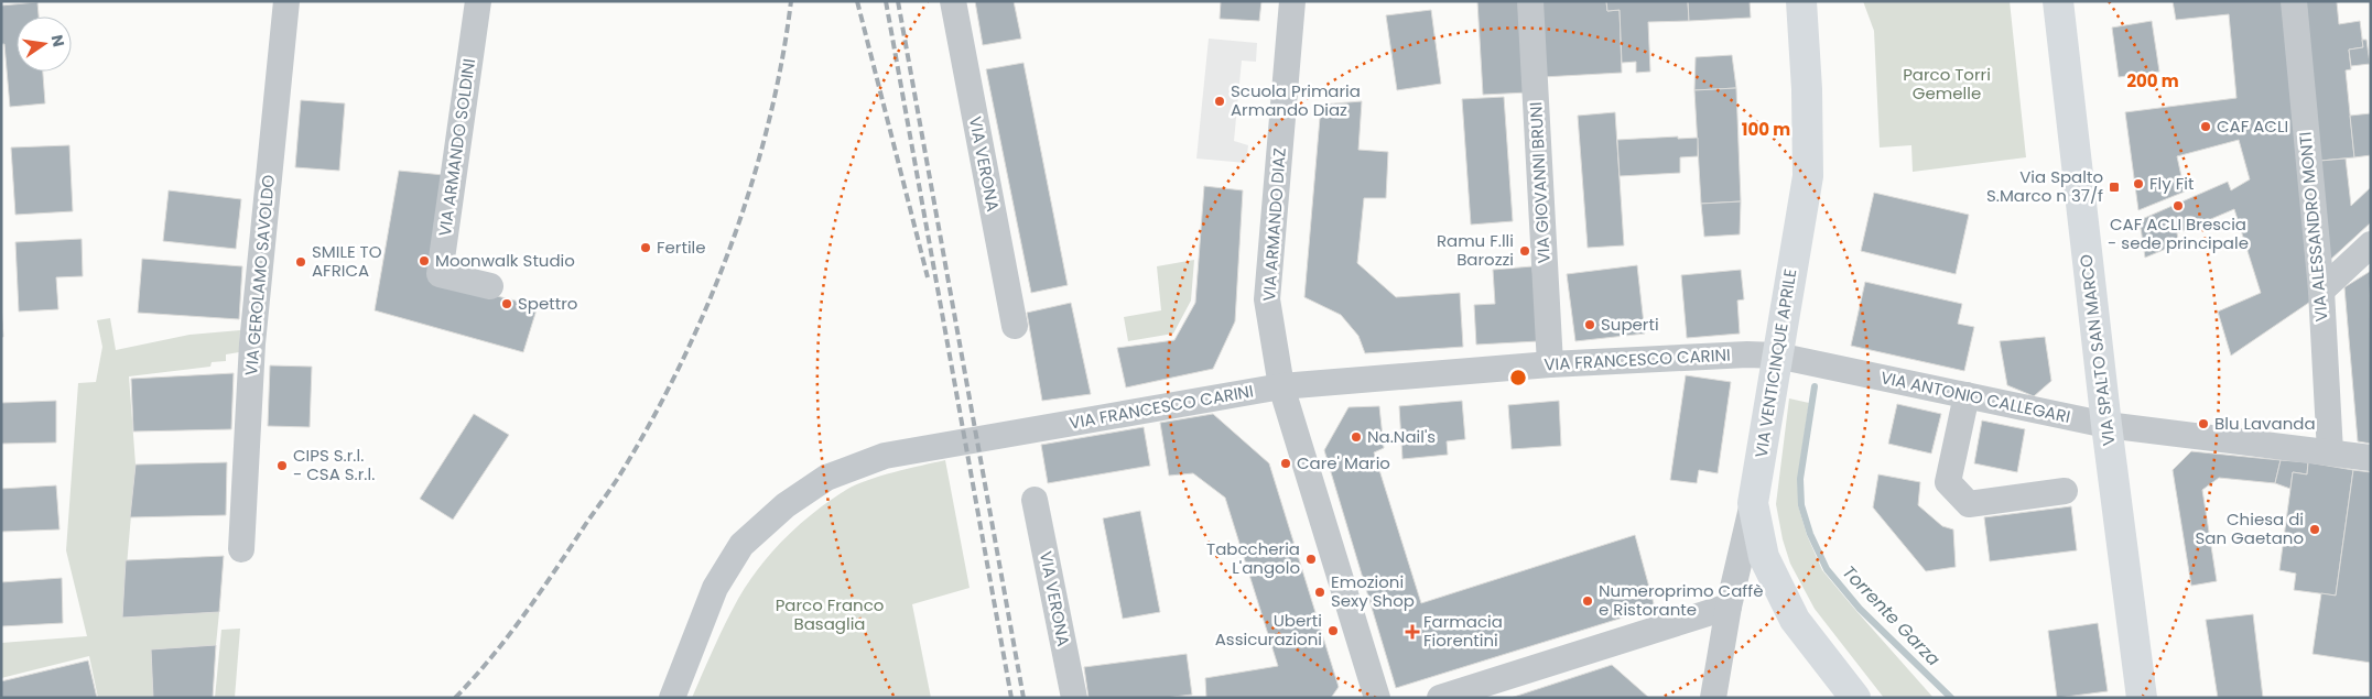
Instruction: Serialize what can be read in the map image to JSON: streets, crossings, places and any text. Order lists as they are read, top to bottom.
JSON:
{
  "streets": {
    "main road": ["VIA SPALTO SAN MARCO", "VIA VENTICINQUE APRILE"],
    "street": [
      "VIA ARMANDO SOLDINI",
      "VIA VERONA",
      "VIA GIOVANNI BRUNI",
      "VIA ARMANDO DIAZ",
      "VIA ALESSANDRO MONTI",
      "VIA GEROLAMO SAVOLDO",
      "VIA FRANCESCO CARINI",
      "VIA ANTONIO CALLEGARI"
    ]
  },
  "crossings": [
    ["VIA GIOVANNI BRUNI", "VIA FRANCESCO CARINI"],
    ["VIA ARMANDO DIAZ", "VIA FRANCESCO CARINI"],
    ["VIA ALESSANDRO MONTI", "VIA ANTONIO CALLEGARI"],
    ["VIA SPALTO SAN MARCO", "VIA ANTONIO CALLEGARI"],
    ["VIA FRANCESCO CARINI", "VIA VENTICINQUE APRILE"],
    ["VIA FRANCESCO CARINI", "VIA ANTONIO CALLEGARI"],
    ["VIA VENTICINQUE APRILE", "VIA ANTONIO CALLEGARI"]
  ],
  "water": ["Torrente Garza"],
  "parks": ["Parco Torri Gemelle", "Parco Franco Basaglia"],
  "places": {
    "other": [
      "Scuola Primaria Armando Diaz",
      "CAF ACLI",
      "Fly Fit",
      "CAF ACLI Brescia - sede principale",
      "Fertile",
      "Ramu F.lli Barozzi",
      "Moonwalk Studio",
      "SMILE TO AFRICA",
      "Spettro",
      "Superti",
      "Blu Lavanda",
      "Na.Nail's",
      "Care' Mario",
      "CIPS S.r.l. - CSA S.r.l.",
      "Chiesa di San Gaetano",
      "Tabccheria L'angolo",
      "Emozioni Sexy Shop",
      "Numeroprimo Caffè e Ristorante",
      "Uberti Assicurazioni"
    ],
    "transit": ["Via Spalto S.Marco n 37/f"],
    "health": ["Farmacia Fiorentini"]
  },
  "north": "right",
  "rings": ["200 m", "100 m"]
}
